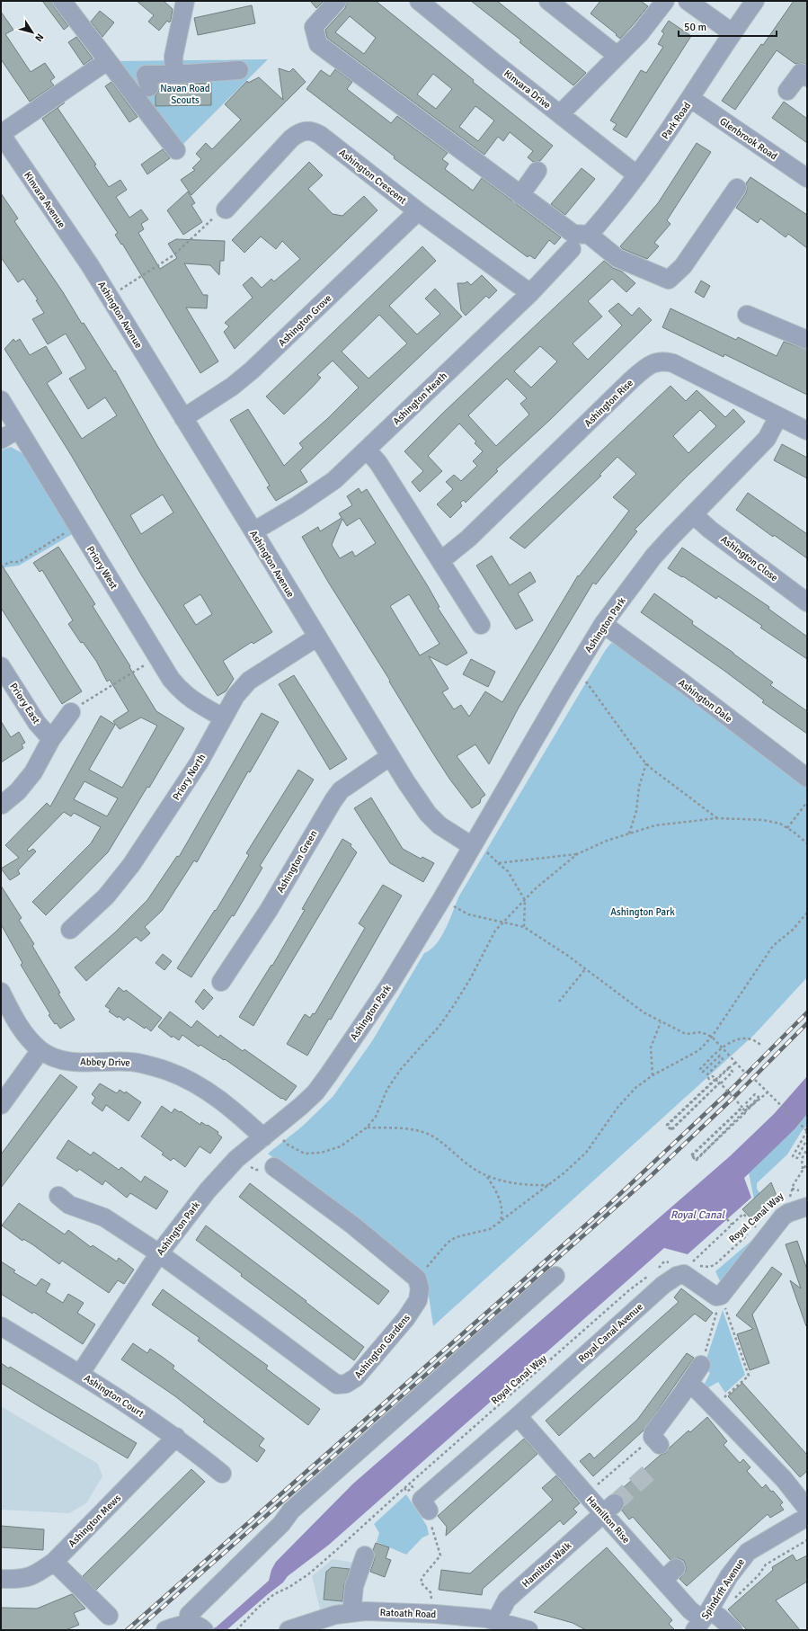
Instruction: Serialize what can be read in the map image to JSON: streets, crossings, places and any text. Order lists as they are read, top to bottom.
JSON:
{
  "streets": {
    "street": [
      "Kinvara Drive",
      "Park Road",
      "Glenbrook Road",
      "Ashington Crescent",
      "Kinvara Avenue",
      "Ashington Avenue",
      "Ashington Grove",
      "Ashington Heath",
      "Ashington Rise",
      "Ashington Close",
      "Priory West",
      "Ashington Park",
      "Ashington Dale",
      "Priory East",
      "Priory North",
      "Ashington Green",
      "Abbey Drive",
      "Royal Canal Avenue",
      "Ashington Gardens",
      "Ashington Court",
      "Hamilton Rise",
      "Ashington Mews",
      "Hamilton Walk",
      "Spindrift Avenue",
      "Ratoath Road"
    ],
    "path": ["Royal Canal Way"]
  },
  "crossings": [
    ["Kinvara Drive", "Park Road"],
    ["Park Road", "Glenbrook Road"],
    ["Ashington Crescent", "Ashington Grove"],
    ["Ashington Crescent", "Ashington Heath"],
    ["Kinvara Avenue", "Ashington Avenue"],
    ["Ashington Avenue", "Ashington Grove"],
    ["Ashington Avenue", "Ashington Heath"],
    ["Ashington Avenue", "Ashington Park"],
    ["Ashington Avenue", "Priory North"],
    ["Ashington Avenue", "Ashington Green"],
    ["Ashington Rise", "Ashington Park"],
    ["Ashington Close", "Ashington Park"],
    ["Priory West", "Priory North"],
    ["Ashington Park", "Ashington Dale"],
    ["Ashington Park", "Abbey Drive"],
    ["Ashington Park", "Ashington Gardens"],
    ["Ashington Park", "Ashington Court"],
    ["Royal Canal Avenue", "Hamilton Rise"],
    ["Ashington Court", "Ashington Mews"],
    ["Hamilton Rise", "Hamilton Walk"],
    ["Hamilton Rise", "Spindrift Avenue"],
    ["Hamilton Walk", "Ratoath Road"]
  ],
  "water": ["Royal Canal"],
  "parks": ["Navan Road Scouts", "Ashington Park"],
  "scale_bar": "50 m",
  "north": "bottom right"
}
